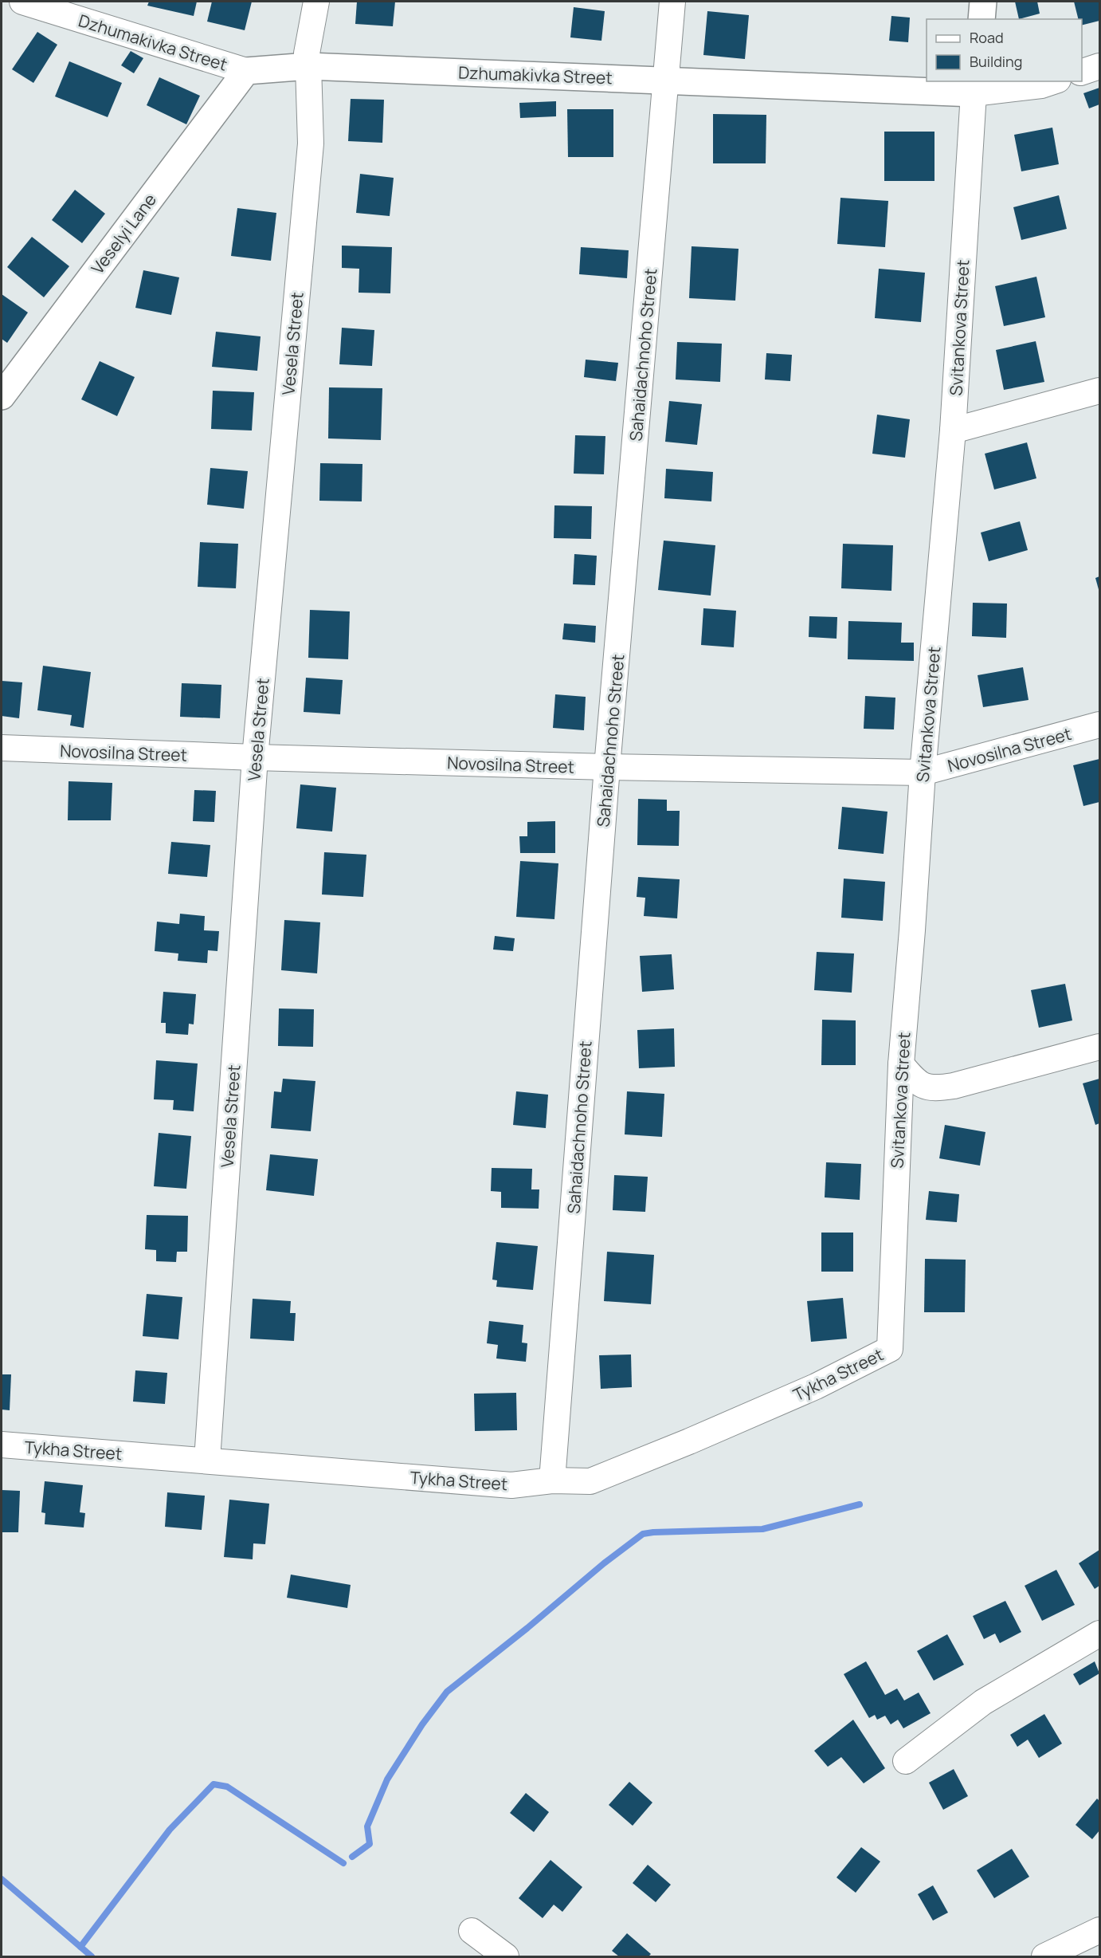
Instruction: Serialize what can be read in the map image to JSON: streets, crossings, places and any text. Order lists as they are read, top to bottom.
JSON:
{
  "streets": {
    "street": [
      "Dzhumakivka Street",
      "Veselyi Lane",
      "Svitankova Street",
      "Vesela Street",
      "Sahaidachnoho Street",
      "Novosilna Street",
      "Tykha Street"
    ]
  },
  "crossings": [
    ["Dzhumakivka Street", "Veselyi Lane"],
    ["Dzhumakivka Street", "Svitankova Street"],
    ["Dzhumakivka Street", "Vesela Street"],
    ["Dzhumakivka Street", "Sahaidachnoho Street"],
    ["Svitankova Street", "Novosilna Street"],
    ["Svitankova Street", "Tykha Street"],
    ["Vesela Street", "Novosilna Street"],
    ["Vesela Street", "Tykha Street"],
    ["Sahaidachnoho Street", "Novosilna Street"],
    ["Sahaidachnoho Street", "Tykha Street"]
  ],
  "legend": ["Road", "Building"]
}
